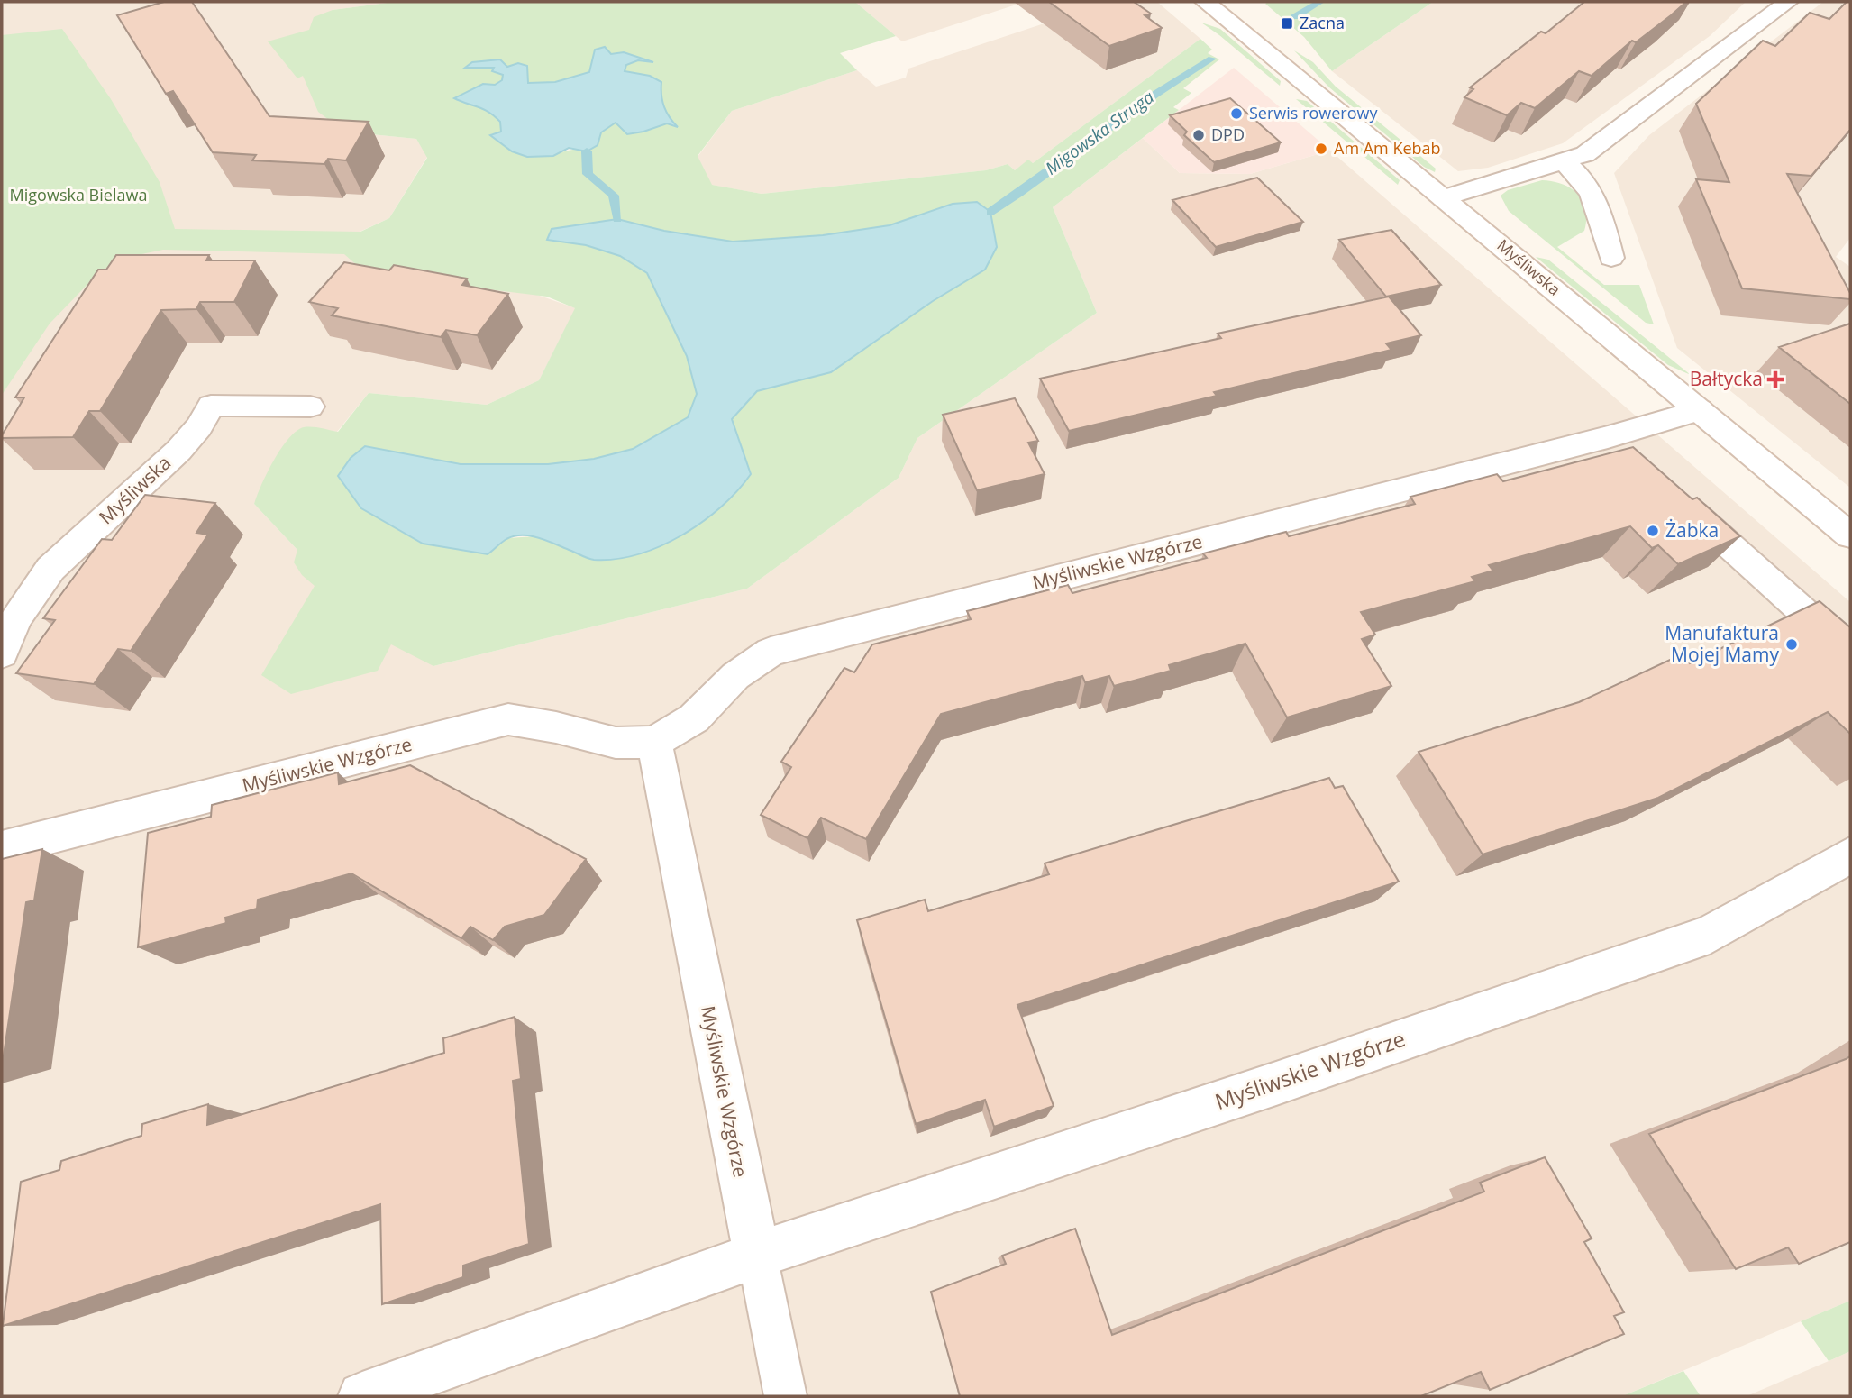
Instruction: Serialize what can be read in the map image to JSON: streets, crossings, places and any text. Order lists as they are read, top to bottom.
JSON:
{
  "streets": {
    "street": ["Myśliwska", "Myśliwskie Wzgórze"]
  },
  "crossings": [
    ["Myśliwska", "Myśliwskie Wzgórze"]
  ],
  "water": ["Migowska Struga"],
  "parks": ["Migowska Bielawa"],
  "places": {
    "transit": ["Zacna"],
    "other": [
      "Serwis rowerowy",
      "DPD",
      "Am Am Kebab",
      "Żabka",
      "Manufaktura Mojej Mamy"
    ],
    "health": ["Bałtycka"]
  }
}
